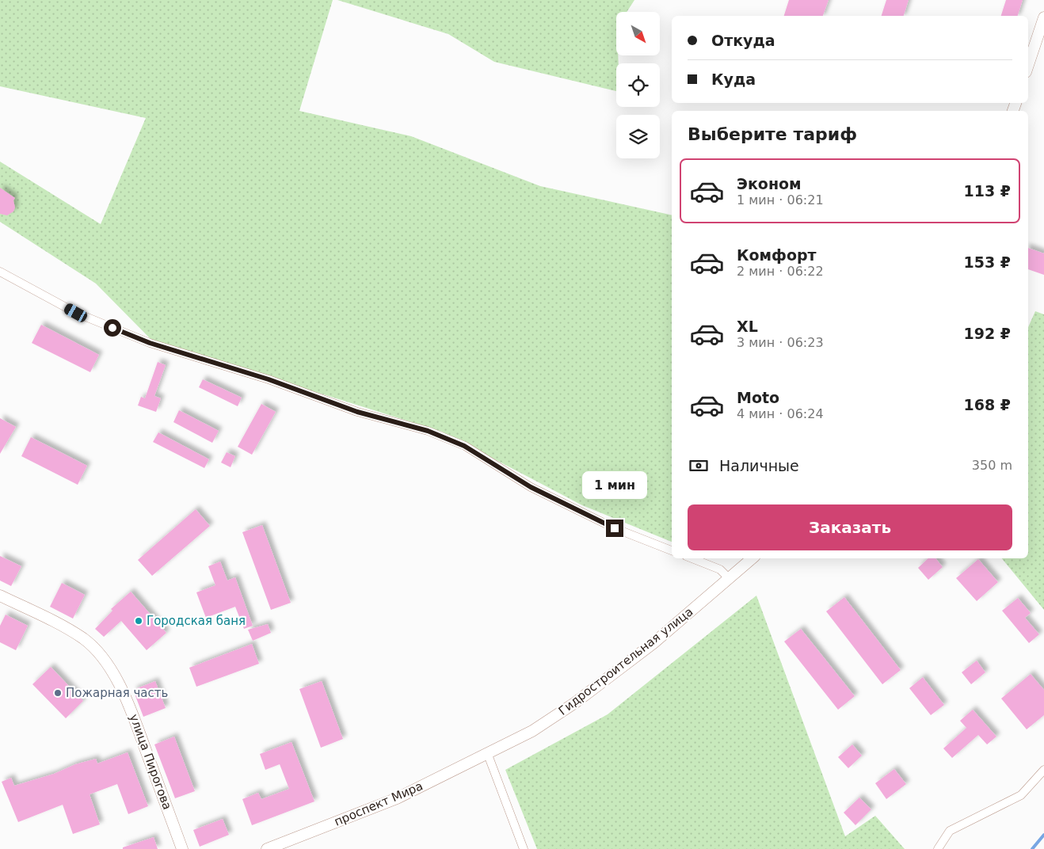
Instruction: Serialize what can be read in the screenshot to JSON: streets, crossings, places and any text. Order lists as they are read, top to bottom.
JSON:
{
  "streets": {
    "street": ["Гидростроительная улица", "улица Пирогова", "проспект Мира"]
  },
  "crossings": [
    ["Гидростроительная улица", "проспект Мира"]
  ],
  "places": ["Городская баня", "Пожарная часть"],
  "north": "bottom right",
  "page": {
    "banner": ["Откуда", "Куда"],
    "heading": "Выберите тариф",
    "list": [
      {
        "name": "Эконом",
        "note": "1 мин · 06:21",
        "value": "113 ₽"
      },
      {
        "name": "Комфорт",
        "note": "2 мин · 06:22",
        "value": "153 ₽"
      },
      {
        "name": "XL",
        "note": "3 мин · 06:23",
        "value": "192 ₽"
      },
      {
        "name": "Moto",
        "note": "4 мин · 06:24",
        "value": "168 ₽"
      }
    ],
    "pay": ["Наличные", "350 m"],
    "bubble": "1 мин",
    "buttons": "Заказать"
  }
}
